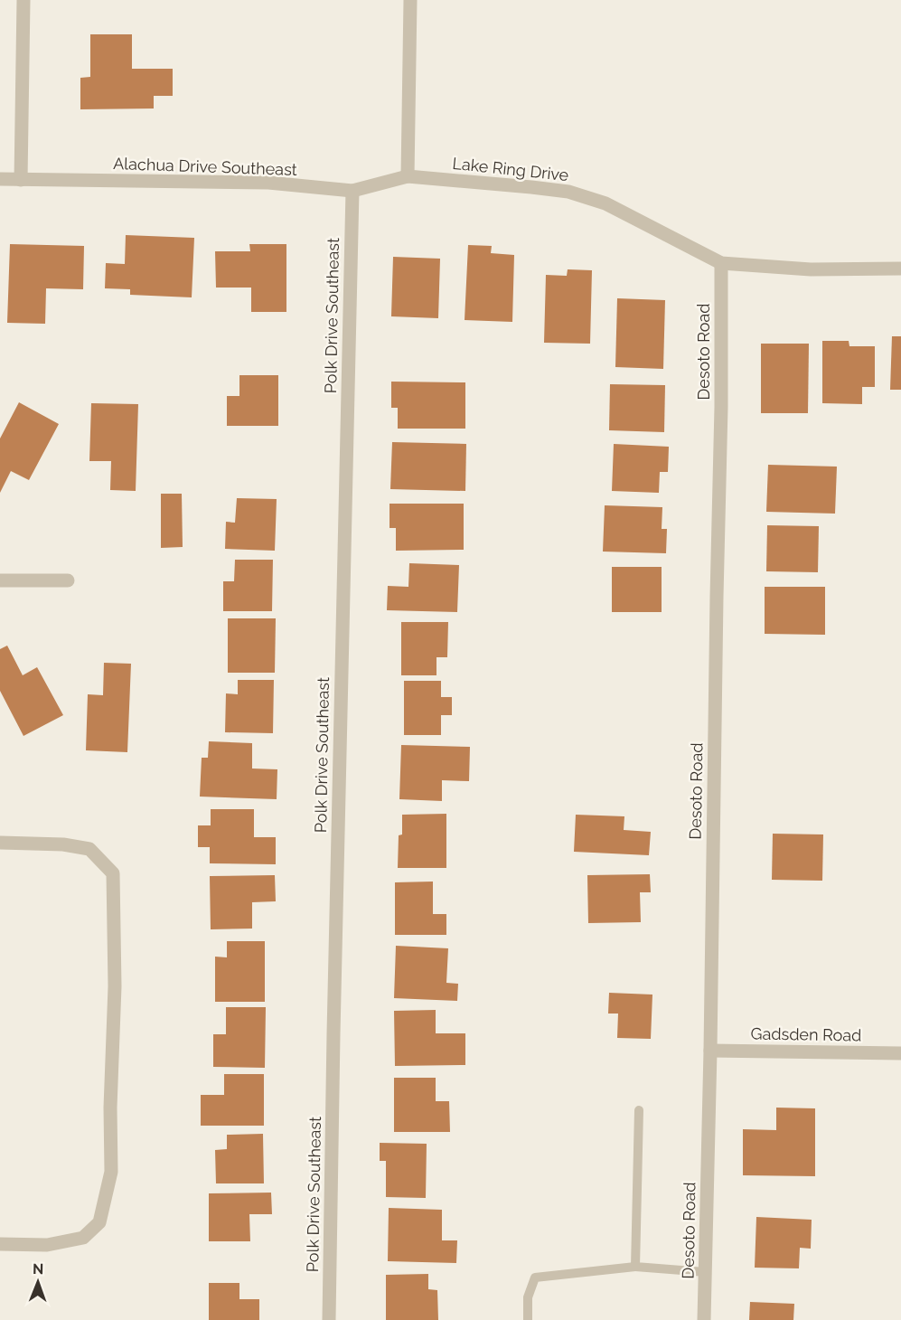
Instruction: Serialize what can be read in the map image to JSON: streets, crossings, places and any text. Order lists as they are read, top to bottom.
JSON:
{
  "streets": {
    "street": [
      "Alachua Drive Southeast",
      "Lake Ring Drive",
      "Polk Drive Southeast",
      "Desoto Road",
      "Gadsden Road"
    ]
  },
  "crossings": [
    ["Alachua Drive Southeast", "Lake Ring Drive"],
    ["Alachua Drive Southeast", "Polk Drive Southeast"],
    ["Lake Ring Drive", "Desoto Road"],
    ["Desoto Road", "Gadsden Road"]
  ],
  "north": "top"
}
